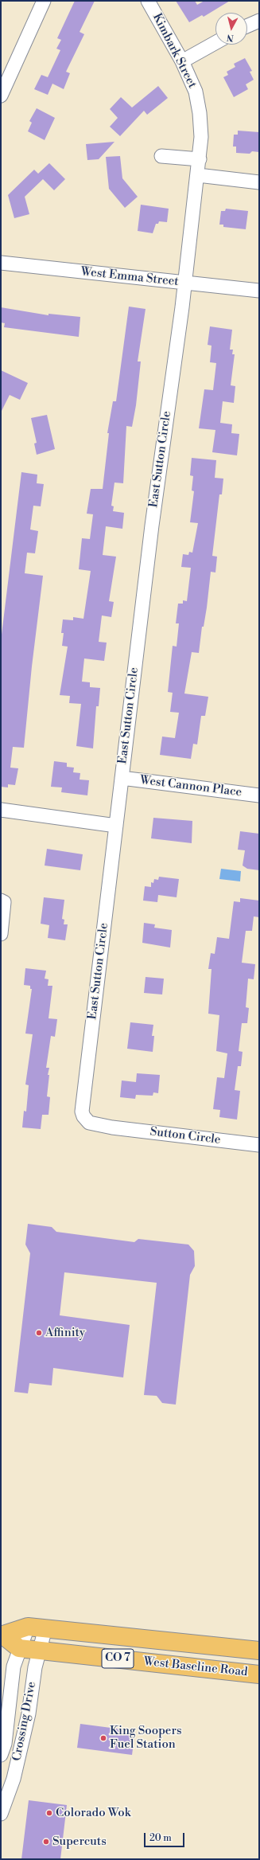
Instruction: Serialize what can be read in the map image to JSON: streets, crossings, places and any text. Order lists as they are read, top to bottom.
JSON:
{
  "streets": {
    "main road": ["CO 7", "West Baseline Road"],
    "street": [
      "Kimbark Street",
      "West Emma Street",
      "East Sutton Circle",
      "West Cannon Place",
      "Sutton Circle",
      "Crossing Drive"
    ]
  },
  "crossings": [
    ["Kimbark Street", "West Emma Street"],
    ["Kimbark Street", "East Sutton Circle"],
    ["West Emma Street", "East Sutton Circle"],
    ["East Sutton Circle", "West Cannon Place"],
    ["East Sutton Circle", "Sutton Circle"],
    ["West Baseline Road", "Crossing Drive"]
  ],
  "places": [
    "Affinity",
    "King Soopers Fuel Station",
    "Colorado Wok",
    "Supercuts"
  ],
  "scale_bar": "20 m",
  "north": "bottom"
}
